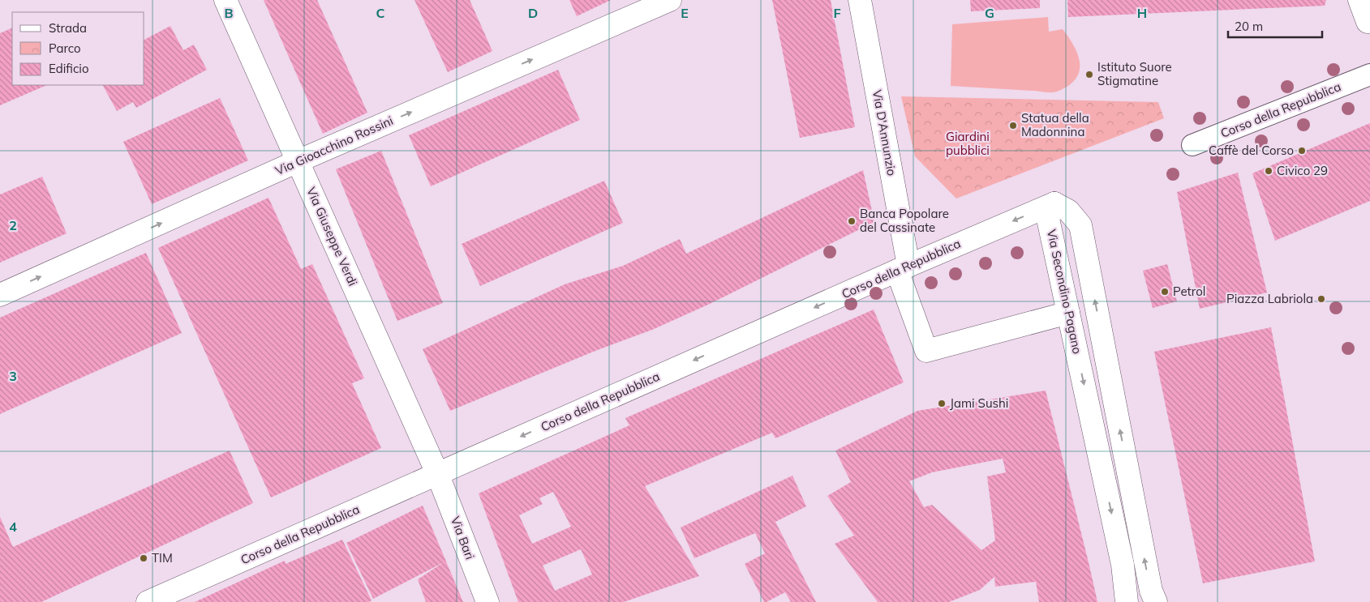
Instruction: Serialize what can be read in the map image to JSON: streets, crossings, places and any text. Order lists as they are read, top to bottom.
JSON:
{
  "streets": {
    "street": [
      "Corso della Repubblica",
      "Via D'Annunzio",
      "Via Gioacchino Rossini",
      "Via Giuseppe Verdi",
      "Via Secondino Pagano",
      "Via Bari"
    ]
  },
  "crossings": [
    ["Corso della Repubblica", "Via D'Annunzio"],
    ["Corso della Repubblica", "Via Giuseppe Verdi"],
    ["Corso della Repubblica", "Via Secondino Pagano"],
    ["Corso della Repubblica", "Via Bari"],
    ["Via D'Annunzio", "Via Secondino Pagano"],
    ["Via Gioacchino Rossini", "Via Giuseppe Verdi"],
    ["Via Giuseppe Verdi", "Via Bari"]
  ],
  "one_way": ["Corso della Repubblica", "Via Gioacchino Rossini"],
  "parks": ["Giardini pubblici"],
  "places": [
    "Istituto Suore Stigmatine",
    "Statua della Madonnina",
    "Caffè del Corso",
    "Civico 29",
    "Banca Popolare del Cassinate",
    "Petrol",
    "Piazza Labriola",
    "Jami Sushi",
    "TIM"
  ],
  "legend": ["Strada", "Parco", "Edificio"],
  "scale_bar": "20 m",
  "grid": {
    "columns": [
      "B",
      "C",
      "D",
      "E",
      "F",
      "G",
      "H"
    ],
    "rows": ["2", "3", "4"]
  }
}
